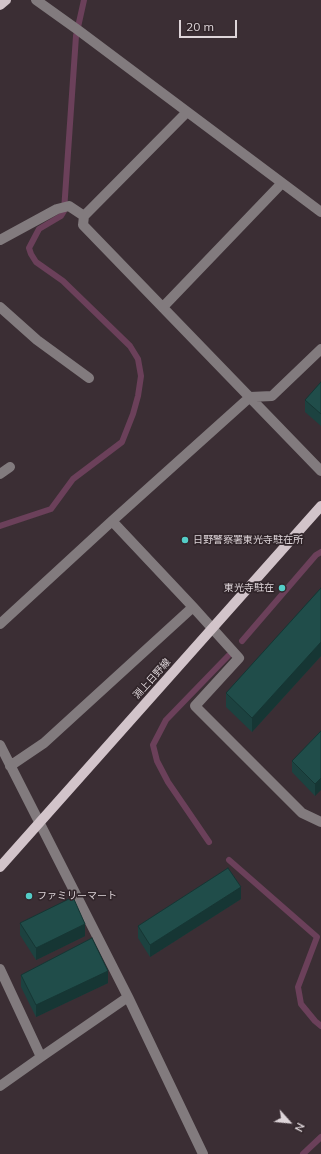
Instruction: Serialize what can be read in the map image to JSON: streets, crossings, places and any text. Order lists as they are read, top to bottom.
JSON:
{
  "streets": {
    "main road": ["淵上日野線"]
  },
  "places": ["日野警察署東光寺駐在所", "東光寺駐在", "ファミリーマート"],
  "scale_bar": "20 m",
  "north": "bottom right"
}
